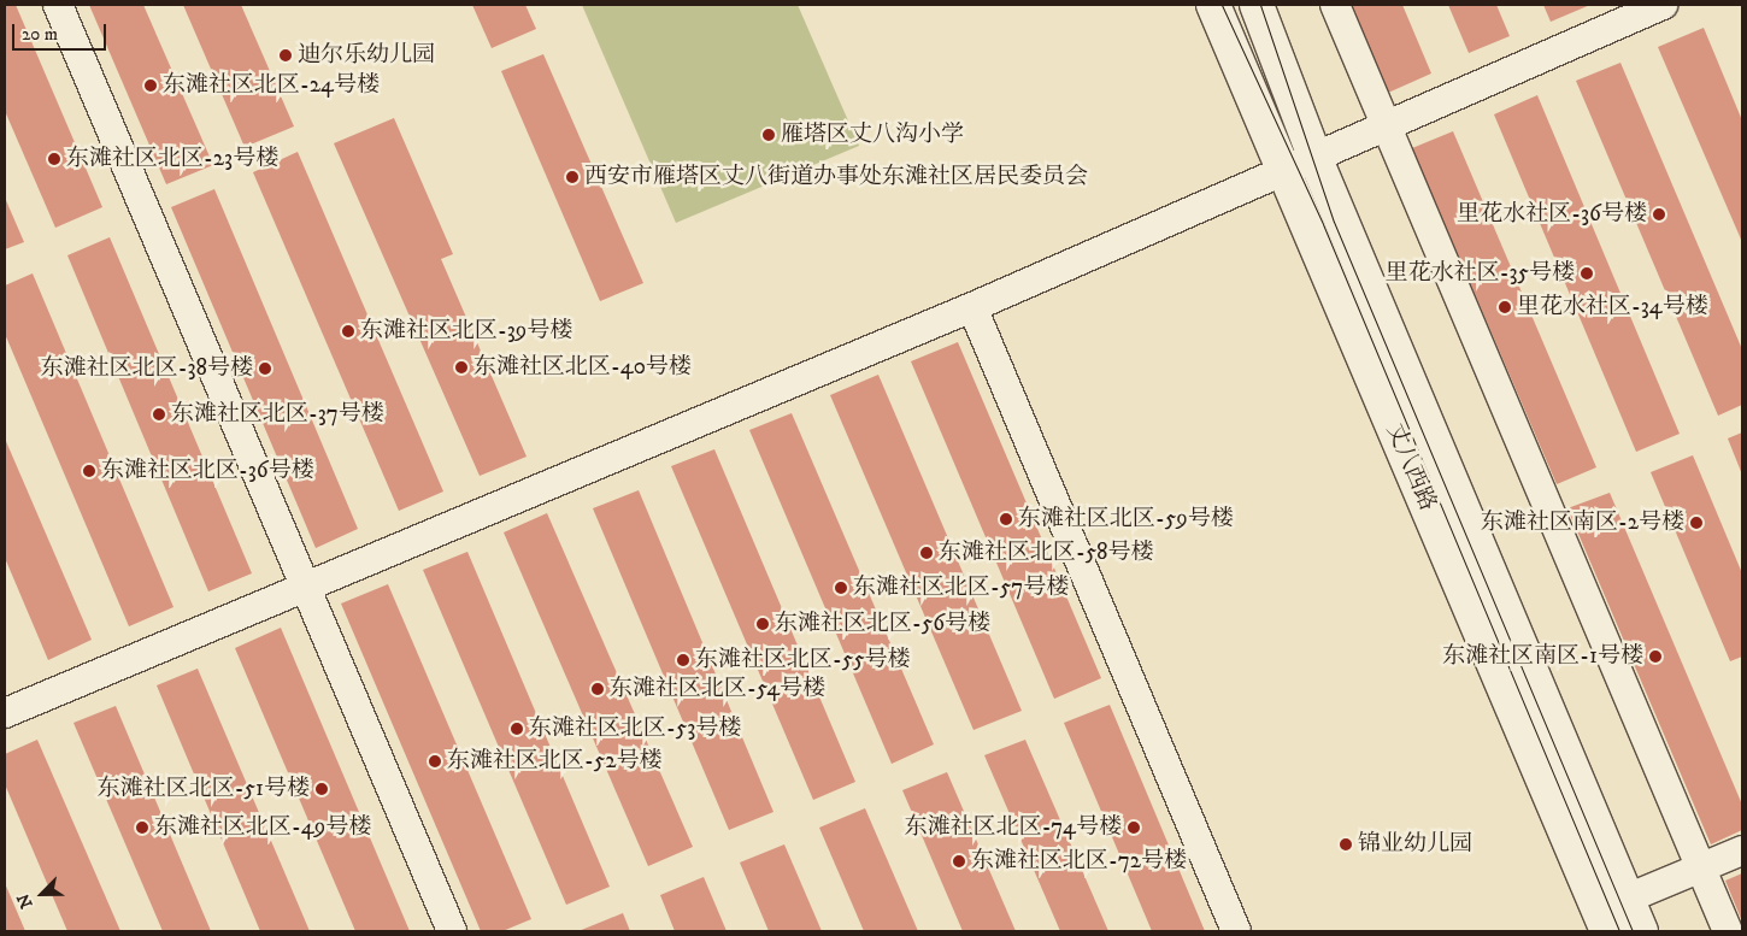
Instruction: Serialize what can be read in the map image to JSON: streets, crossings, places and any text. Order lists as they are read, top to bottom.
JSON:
{
  "streets": {
    "main road": ["丈八西路"]
  },
  "places": [
    "迪尔乐幼儿园",
    "东滩社区北区-24号楼",
    "雁塔区丈八沟小学",
    "东滩社区北区-23号楼",
    "西安市雁塔区丈八街道办事处东滩社区居民委员会",
    "里花水社区-36号楼",
    "里花水社区-35号楼",
    "里花水社区-34号楼",
    "东滩社区北区-39号楼",
    "东滩社区北区-40号楼",
    "东滩社区北区-38号楼",
    "东滩社区北区-37号楼",
    "东滩社区北区-36号楼",
    "东滩社区北区-59号楼",
    "东滩社区南区-2号楼",
    "东滩社区北区-58号楼",
    "东滩社区北区-57号楼",
    "东滩社区北区-56号楼",
    "东滩社区南区-1号楼",
    "东滩社区北区-55号楼",
    "东滩社区北区-54号楼",
    "东滩社区北区-53号楼",
    "东滩社区北区-52号楼",
    "东滩社区北区-51号楼",
    "东滩社区北区-49号楼",
    "东滩社区北区-74号楼",
    "锦业幼儿园",
    "东滩社区北区-72号楼"
  ],
  "scale_bar": "20 m",
  "north": "bottom left"
}
